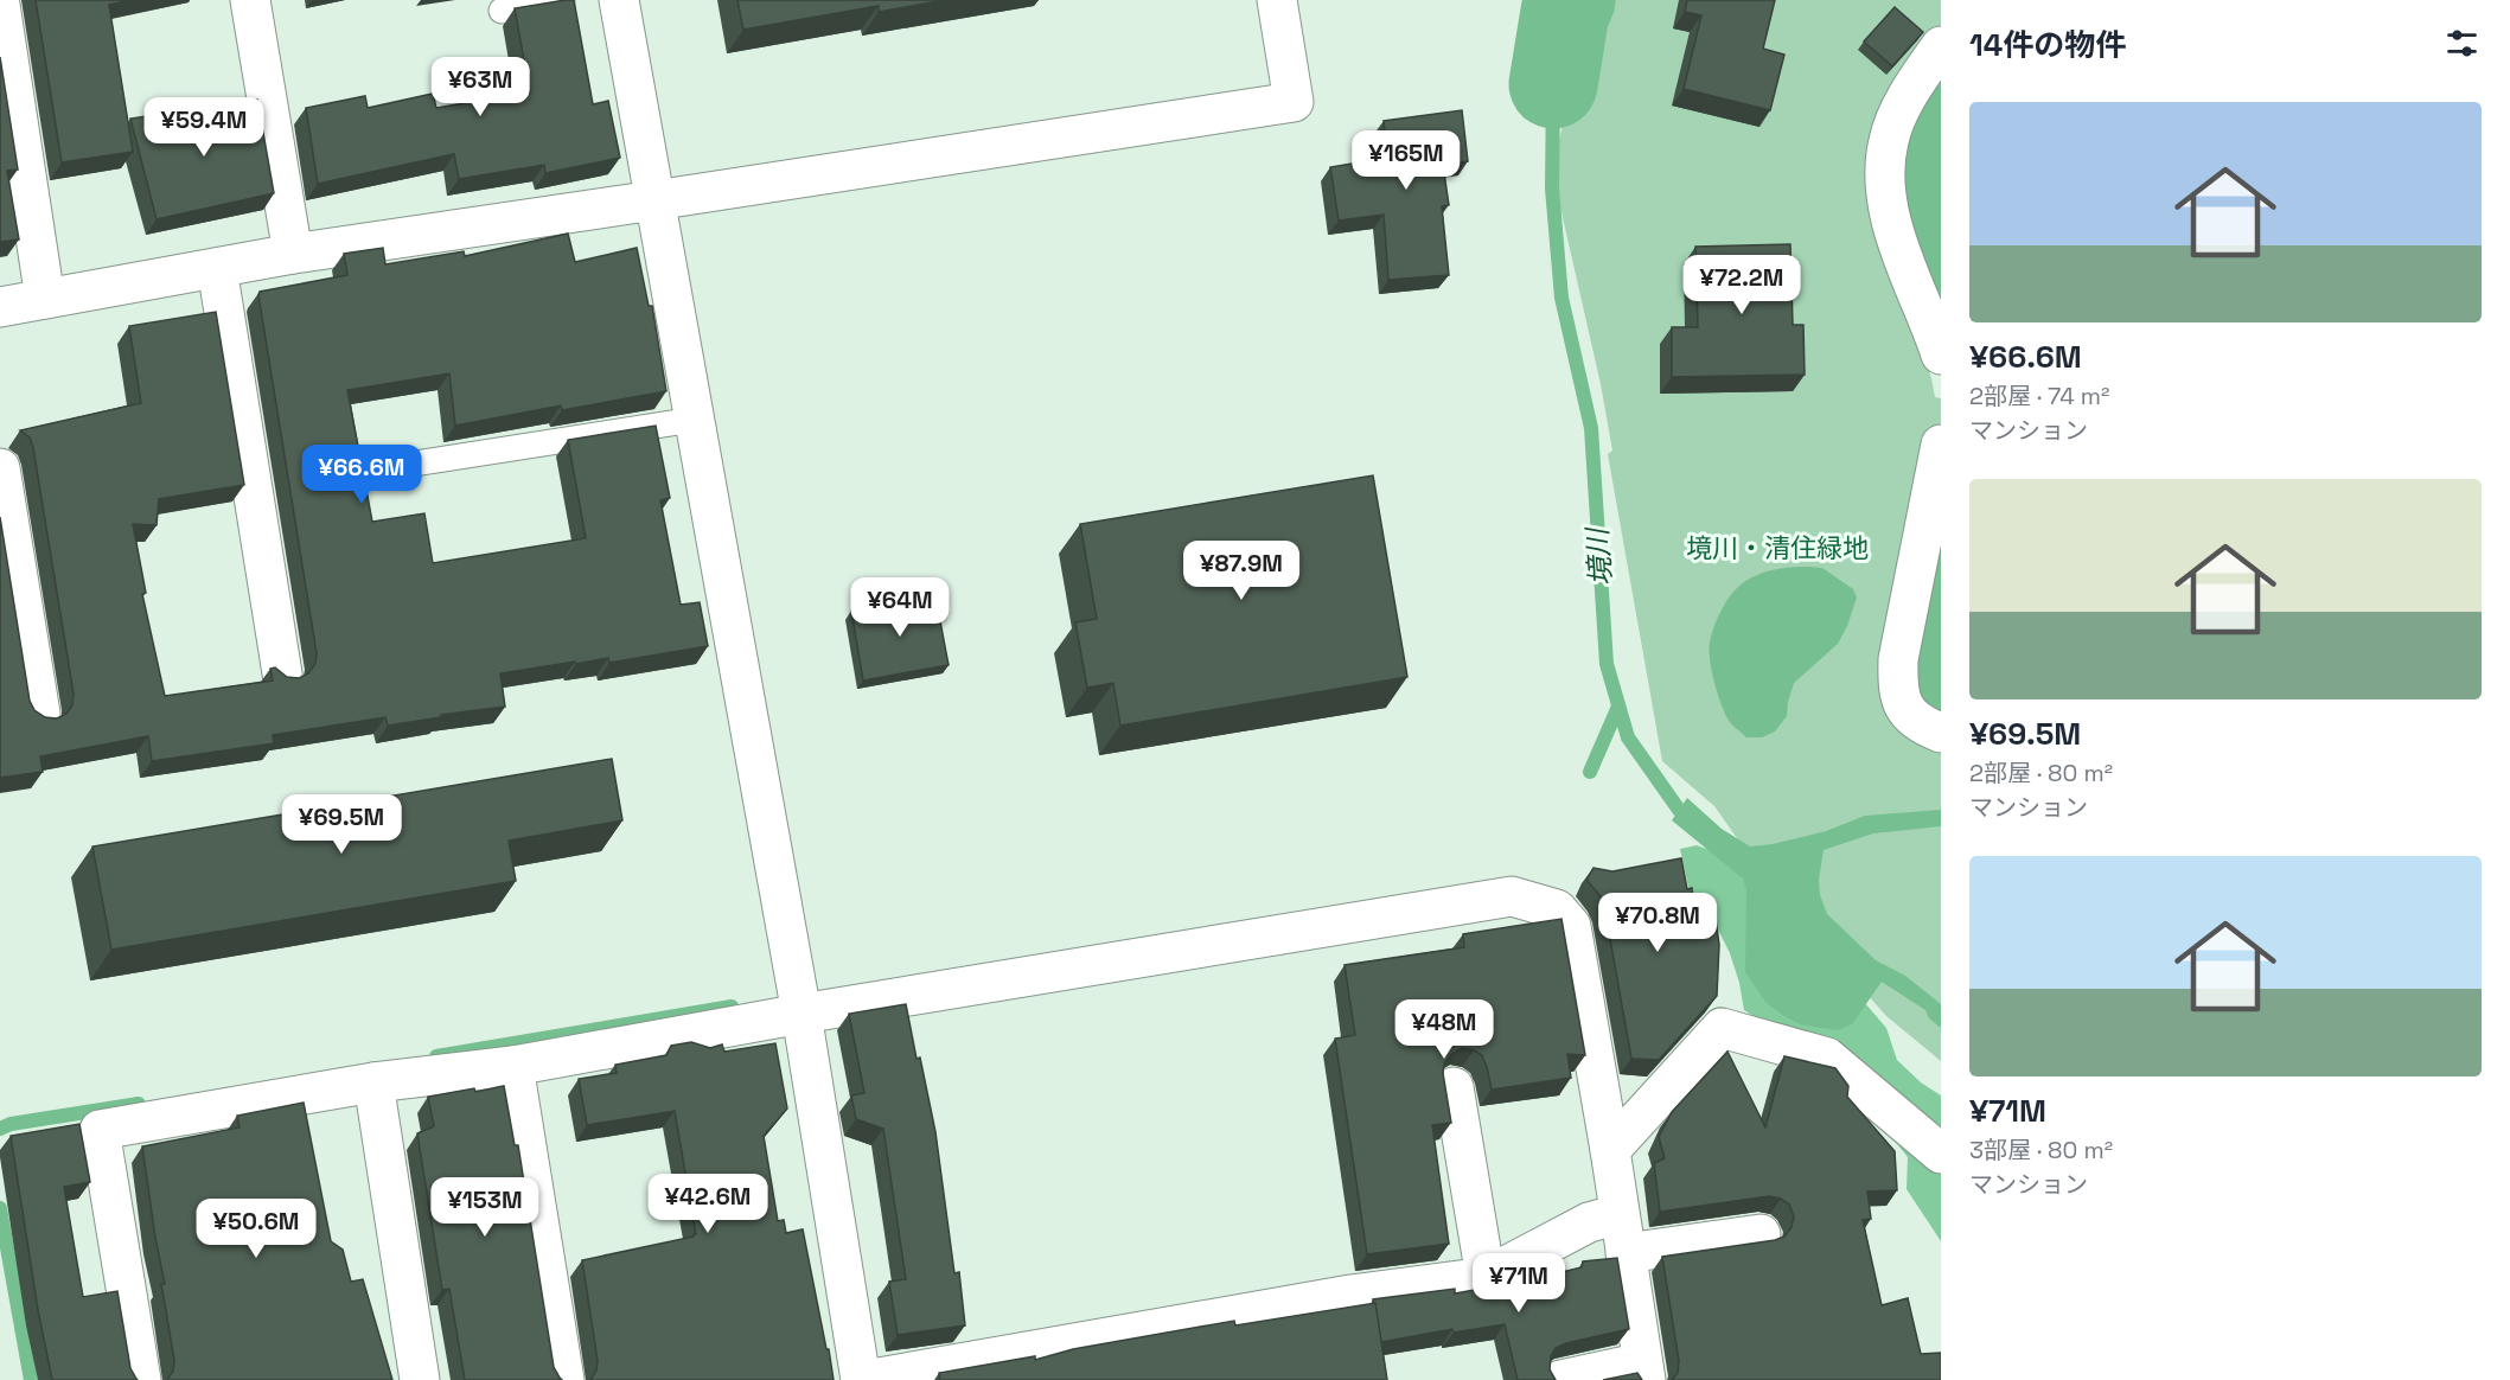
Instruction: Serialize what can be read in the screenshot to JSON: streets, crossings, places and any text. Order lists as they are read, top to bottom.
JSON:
{
  "water": ["境川"],
  "parks": ["境川・清住緑地"],
  "page": {
    "heading": "14件の物件",
    "price": [
      "¥63M",
      "¥59.4M",
      "¥165M",
      "¥72.2M",
      "¥66.6M",
      "¥87.9M",
      "¥64M",
      "¥69.5M",
      "¥70.8M",
      "¥48M",
      "¥42.6M",
      "¥153M",
      "¥50.6M",
      "¥71M"
    ],
    "list": [
      {
        "name": "¥66.6M",
        "note": "2部屋 · 74 m² · マンション"
      },
      {
        "name": "¥69.5M",
        "note": "2部屋 · 80 m² · マンション"
      },
      {
        "name": "¥71M",
        "note": "3部屋 · 80 m² · マンション"
      }
    ]
  }
}
